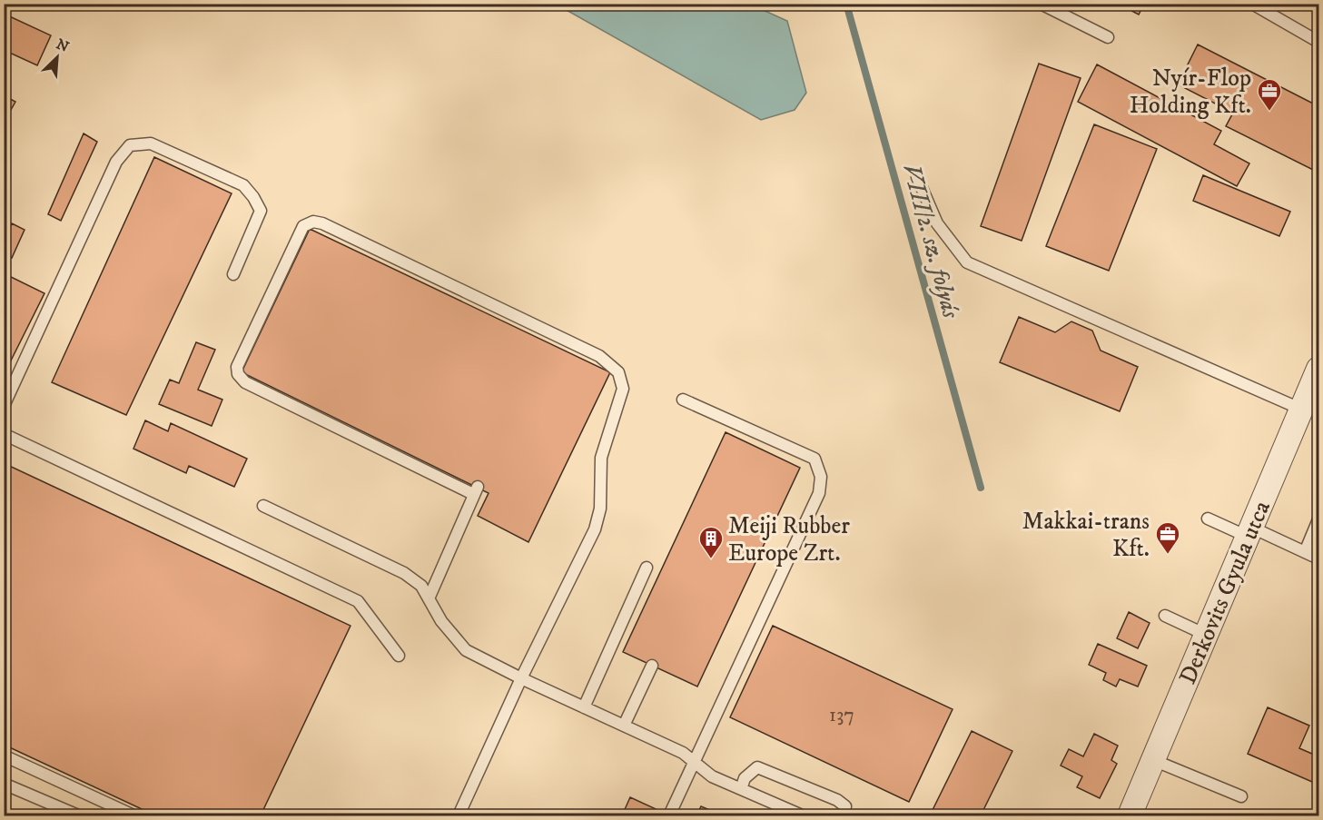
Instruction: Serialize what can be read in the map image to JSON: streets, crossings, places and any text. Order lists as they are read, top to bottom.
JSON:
{
  "streets": {
    "street": ["Derkovits Gyula utca"]
  },
  "water": ["VIII/2. sz. folyás"],
  "places": {
    "office": ["Nyír-Flop Holding Kft.", "Makkai-trans Kft."],
    "building": ["Meiji Rubber Europe Zrt."]
  },
  "house_numbers": ["137"],
  "north": "top right"
}
